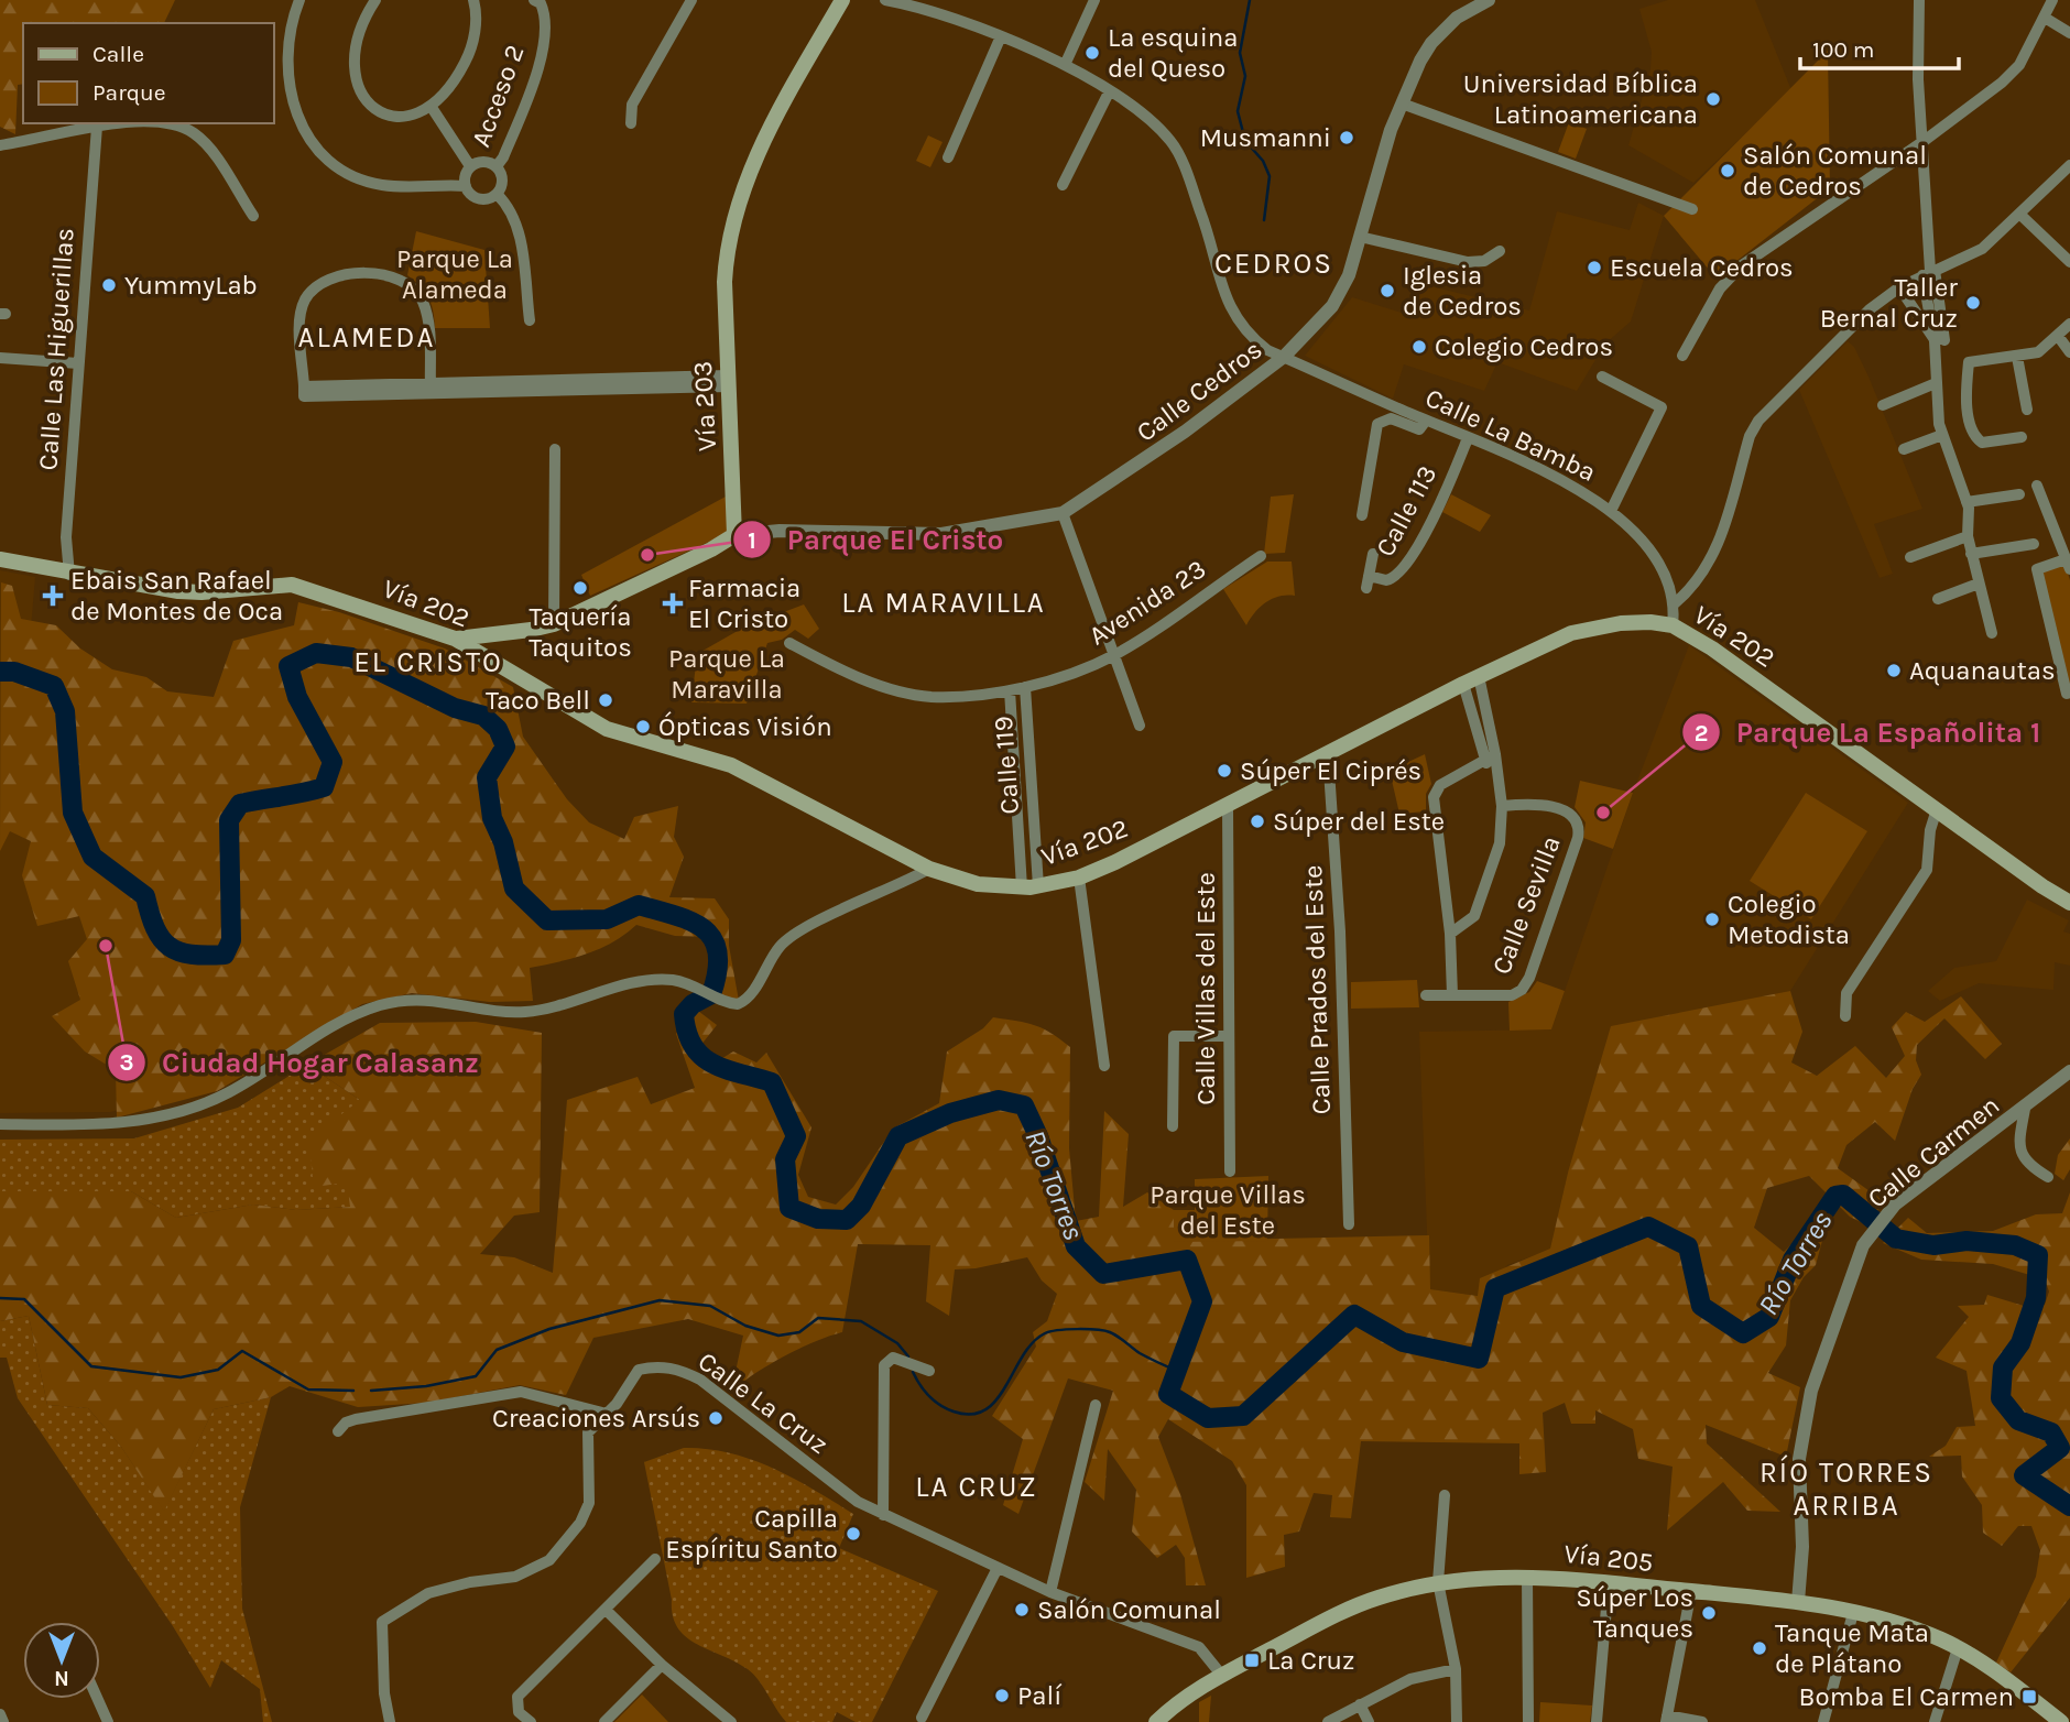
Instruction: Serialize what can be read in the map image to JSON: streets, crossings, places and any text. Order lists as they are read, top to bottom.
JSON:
{
  "streets": {
    "main road": ["Vía 203", "Vía 202", "Vía 205"],
    "street": [
      "Acceso 2",
      "Calle Las Higuerillas",
      "Calle Cedros",
      "Calle La Bamba",
      "Calle 113",
      "Avenida 23",
      "Calle 119",
      "Calle Sevilla",
      "Calle Villas del Este",
      "Calle Prados del Este",
      "Calle Carmen",
      "Calle La Cruz"
    ]
  },
  "crossings": [
    ["Calle Las Higuerillas", "Vía 202"],
    ["Calle Cedros", "Vía 203"],
    ["Calle Cedros", "Calle La Bamba"],
    ["Calle La Bamba", "Calle 113"],
    ["Avenida 23", "Calle 119"],
    ["Vía 202", "Calle 119"],
    ["Vía 202", "Calle Villas del Este"],
    ["Vía 202", "Calle Prados del Este"],
    ["Calle Carmen", "Vía 205"],
    ["Calle La Cruz", "Vía 205"]
  ],
  "districts": [
    "CEDROS",
    "ALAMEDA",
    "LA MARAVILLA",
    "EL CRISTO",
    "RÍO TORRES ARRIBA",
    "LA CRUZ"
  ],
  "water": ["Río Torres"],
  "parks": ["Parque La Alameda", "Parque La Maravilla", "Parque Villas del Este"],
  "places": {
    "other": [
      "La esquina del Queso",
      "Universidad Bíblica Latinoamericana",
      "Musmanni",
      "Salón Comunal de Cedros",
      "Escuela Cedros",
      "YummyLab",
      "Iglesia de Cedros",
      "Taller Bernal Cruz",
      "Colegio Cedros",
      "Parque El Cristo",
      "Taquería Taquitos",
      "Aquanautas",
      "Taco Bell",
      "Ópticas Visión",
      "Súper El Ciprés",
      "Parque La Españolita 1",
      "Súper del Este",
      "Colegio Metodista",
      "Ciudad Hogar Calasanz",
      "Creaciones Arsús",
      "Capilla Espíritu Santo",
      "Salón Comunal",
      "Súper Los Tanques",
      "Tanque Mata de Plátano",
      "Palí"
    ],
    "health": ["Ebais San Rafael de Montes de Oca", "Farmacia El Cristo"],
    "transit": ["La Cruz", "Bomba El Carmen"]
  },
  "legend": ["Calle", "Parque"],
  "scale_bar": "100 m",
  "north": "bottom"
}
